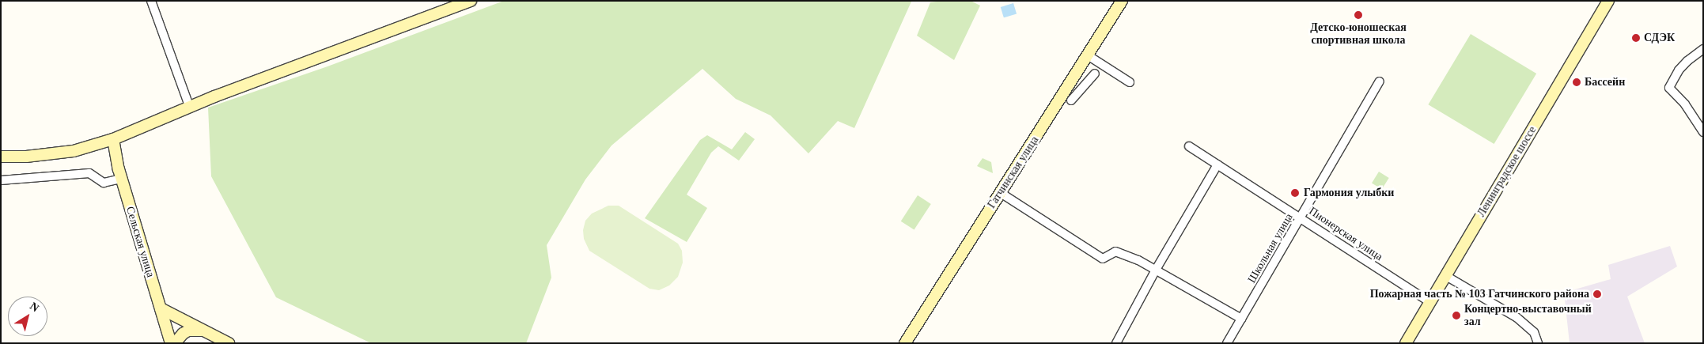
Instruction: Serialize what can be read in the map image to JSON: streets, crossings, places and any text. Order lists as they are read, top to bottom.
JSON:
{
  "streets": {
    "main road": ["Ленинградское шоссе", "Гатчинская улица", "Сельская улица"],
    "street": ["Пионерская улица", "Школьная улица"]
  },
  "crossings": [
    ["Ленинградское шоссе", "Пионерская улица"],
    ["Пионерская улица", "Школьная улица"]
  ],
  "places": [
    "Детско-юношеская спортивная школа",
    "СДЭК",
    "Бассейн",
    "Гармония улыбки",
    "Пожарная часть № 103 Гатчинского района",
    "Концертно-выставочный зал"
  ],
  "north": "top right"
}
